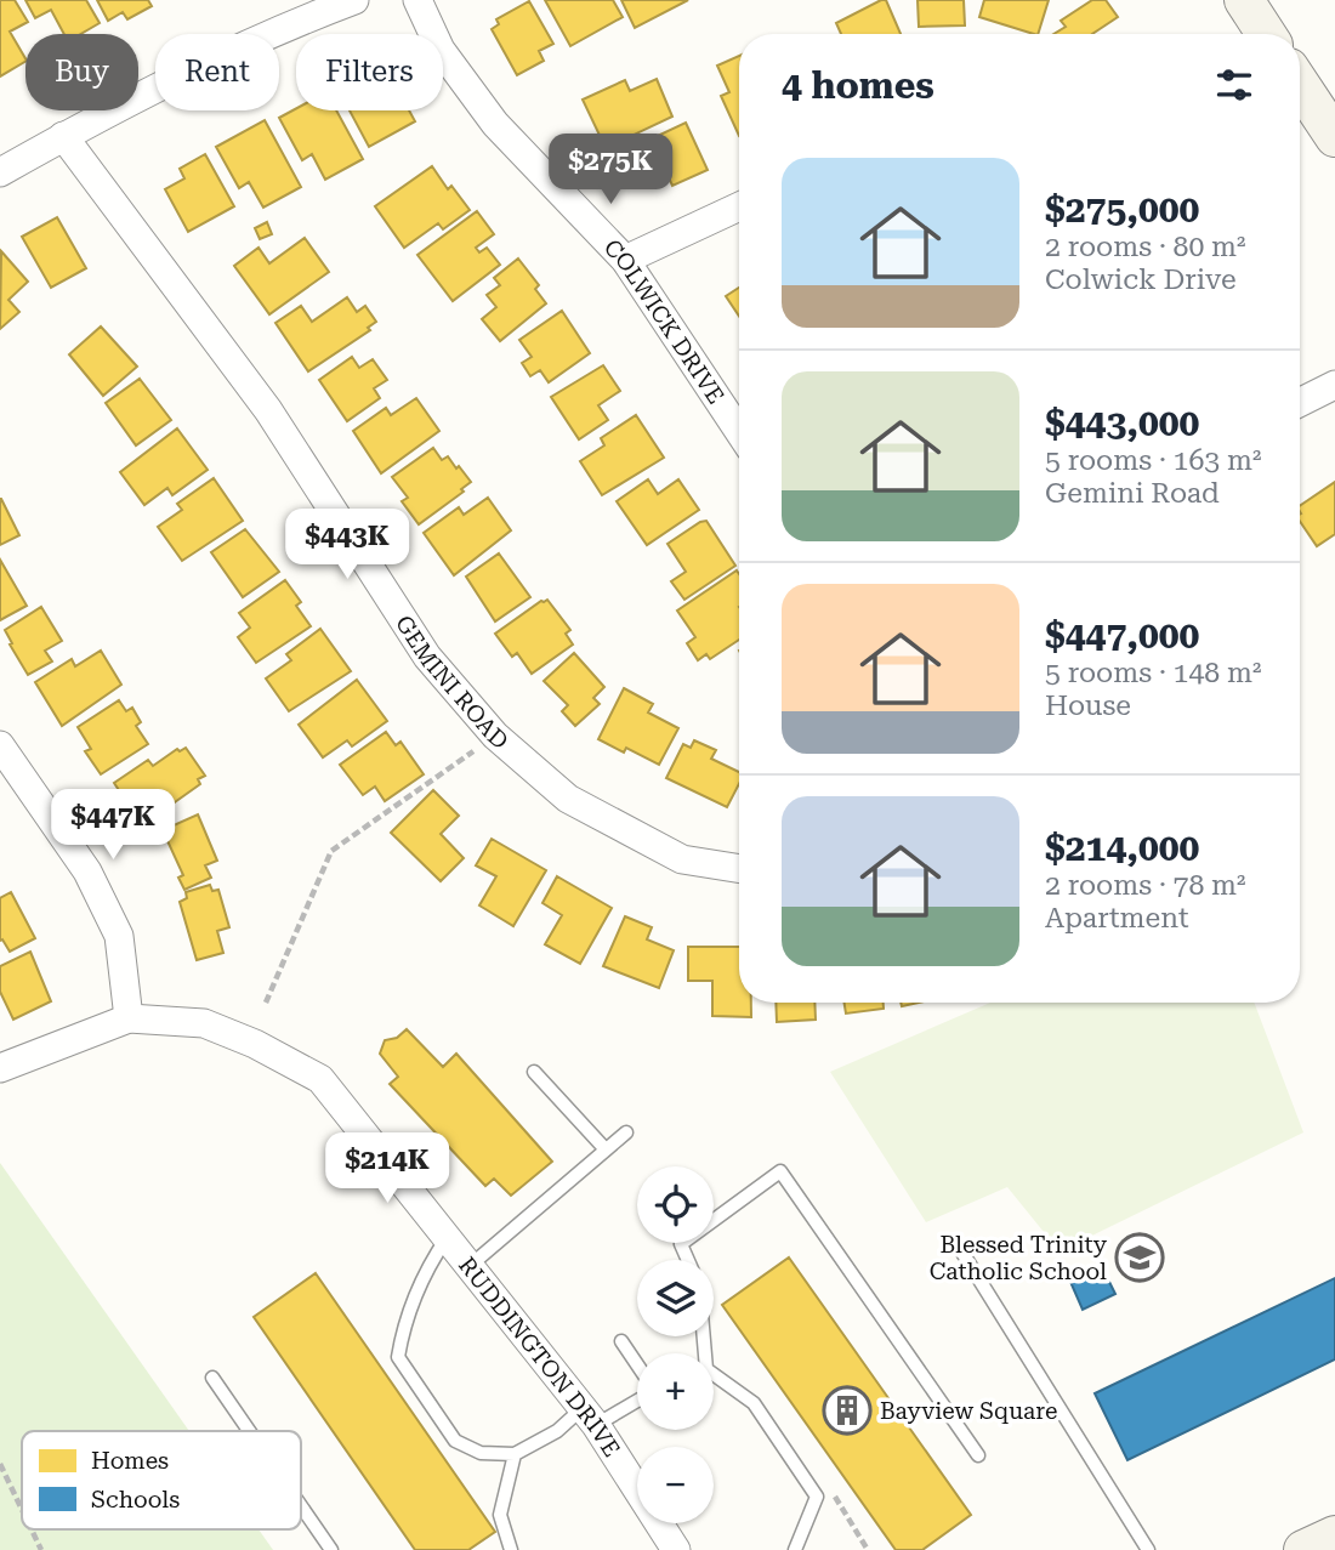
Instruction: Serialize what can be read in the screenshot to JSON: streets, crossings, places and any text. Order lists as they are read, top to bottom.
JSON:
{
  "streets": {
    "street": ["COLWICK DRIVE", "GEMINI ROAD", "RUDDINGTON DRIVE"]
  },
  "places": {
    "school or university": ["Blessed Trinity Catholic School"],
    "building": ["Bayview Square"]
  },
  "legend": ["Homes", "Schools"],
  "page": {
    "chip": ["Buy", "Rent", "Filters"],
    "heading": "4 homes",
    "price": [
      "$275K",
      "$443K",
      "$447K",
      "$214K"
    ],
    "list": [
      {
        "name": "$275,000",
        "note": "2 rooms · 80 m² · Colwick Drive"
      },
      {
        "name": "$443,000",
        "note": "5 rooms · 163 m² · Gemini Road"
      },
      {
        "name": "$447,000",
        "note": "5 rooms · 148 m² · House"
      },
      {
        "name": "$214,000",
        "note": "2 rooms · 78 m² · Apartment"
      }
    ],
    "map_buttons": ["+", "−"]
  }
}
